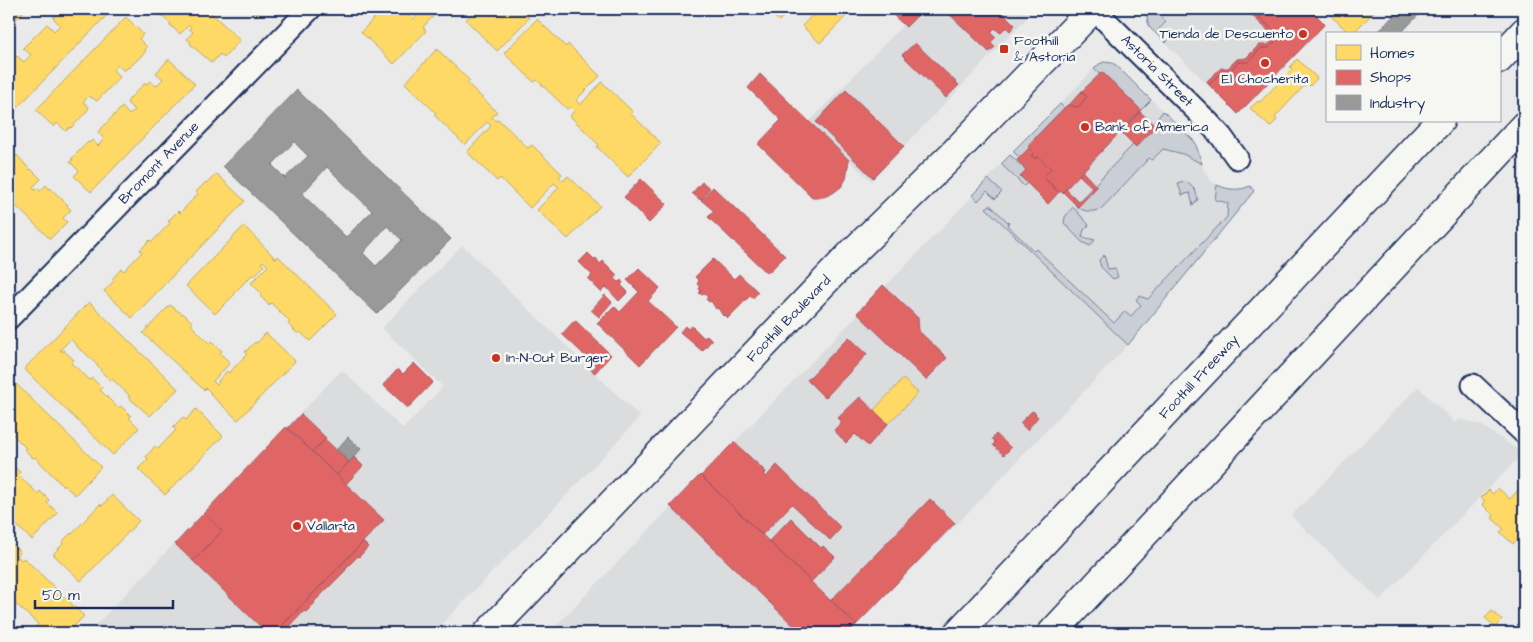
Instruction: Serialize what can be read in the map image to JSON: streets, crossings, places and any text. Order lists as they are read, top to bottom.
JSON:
{
  "streets": {
    "main road": ["Foothill Boulevard", "Foothill Freeway"],
    "street": ["Astoria Street", "Bromont Avenue"]
  },
  "crossings": [
    ["Astoria Street", "Foothill Boulevard"]
  ],
  "places": {
    "other": [
      "Tienda de Descuento",
      "El Chocherita",
      "Bank of America",
      "In-N-Out Burger",
      "Vallarta"
    ],
    "transit": ["Foothill & Astoria"]
  },
  "legend": ["Homes", "Shops", "Industry"],
  "scale_bar": "50 m"
}
